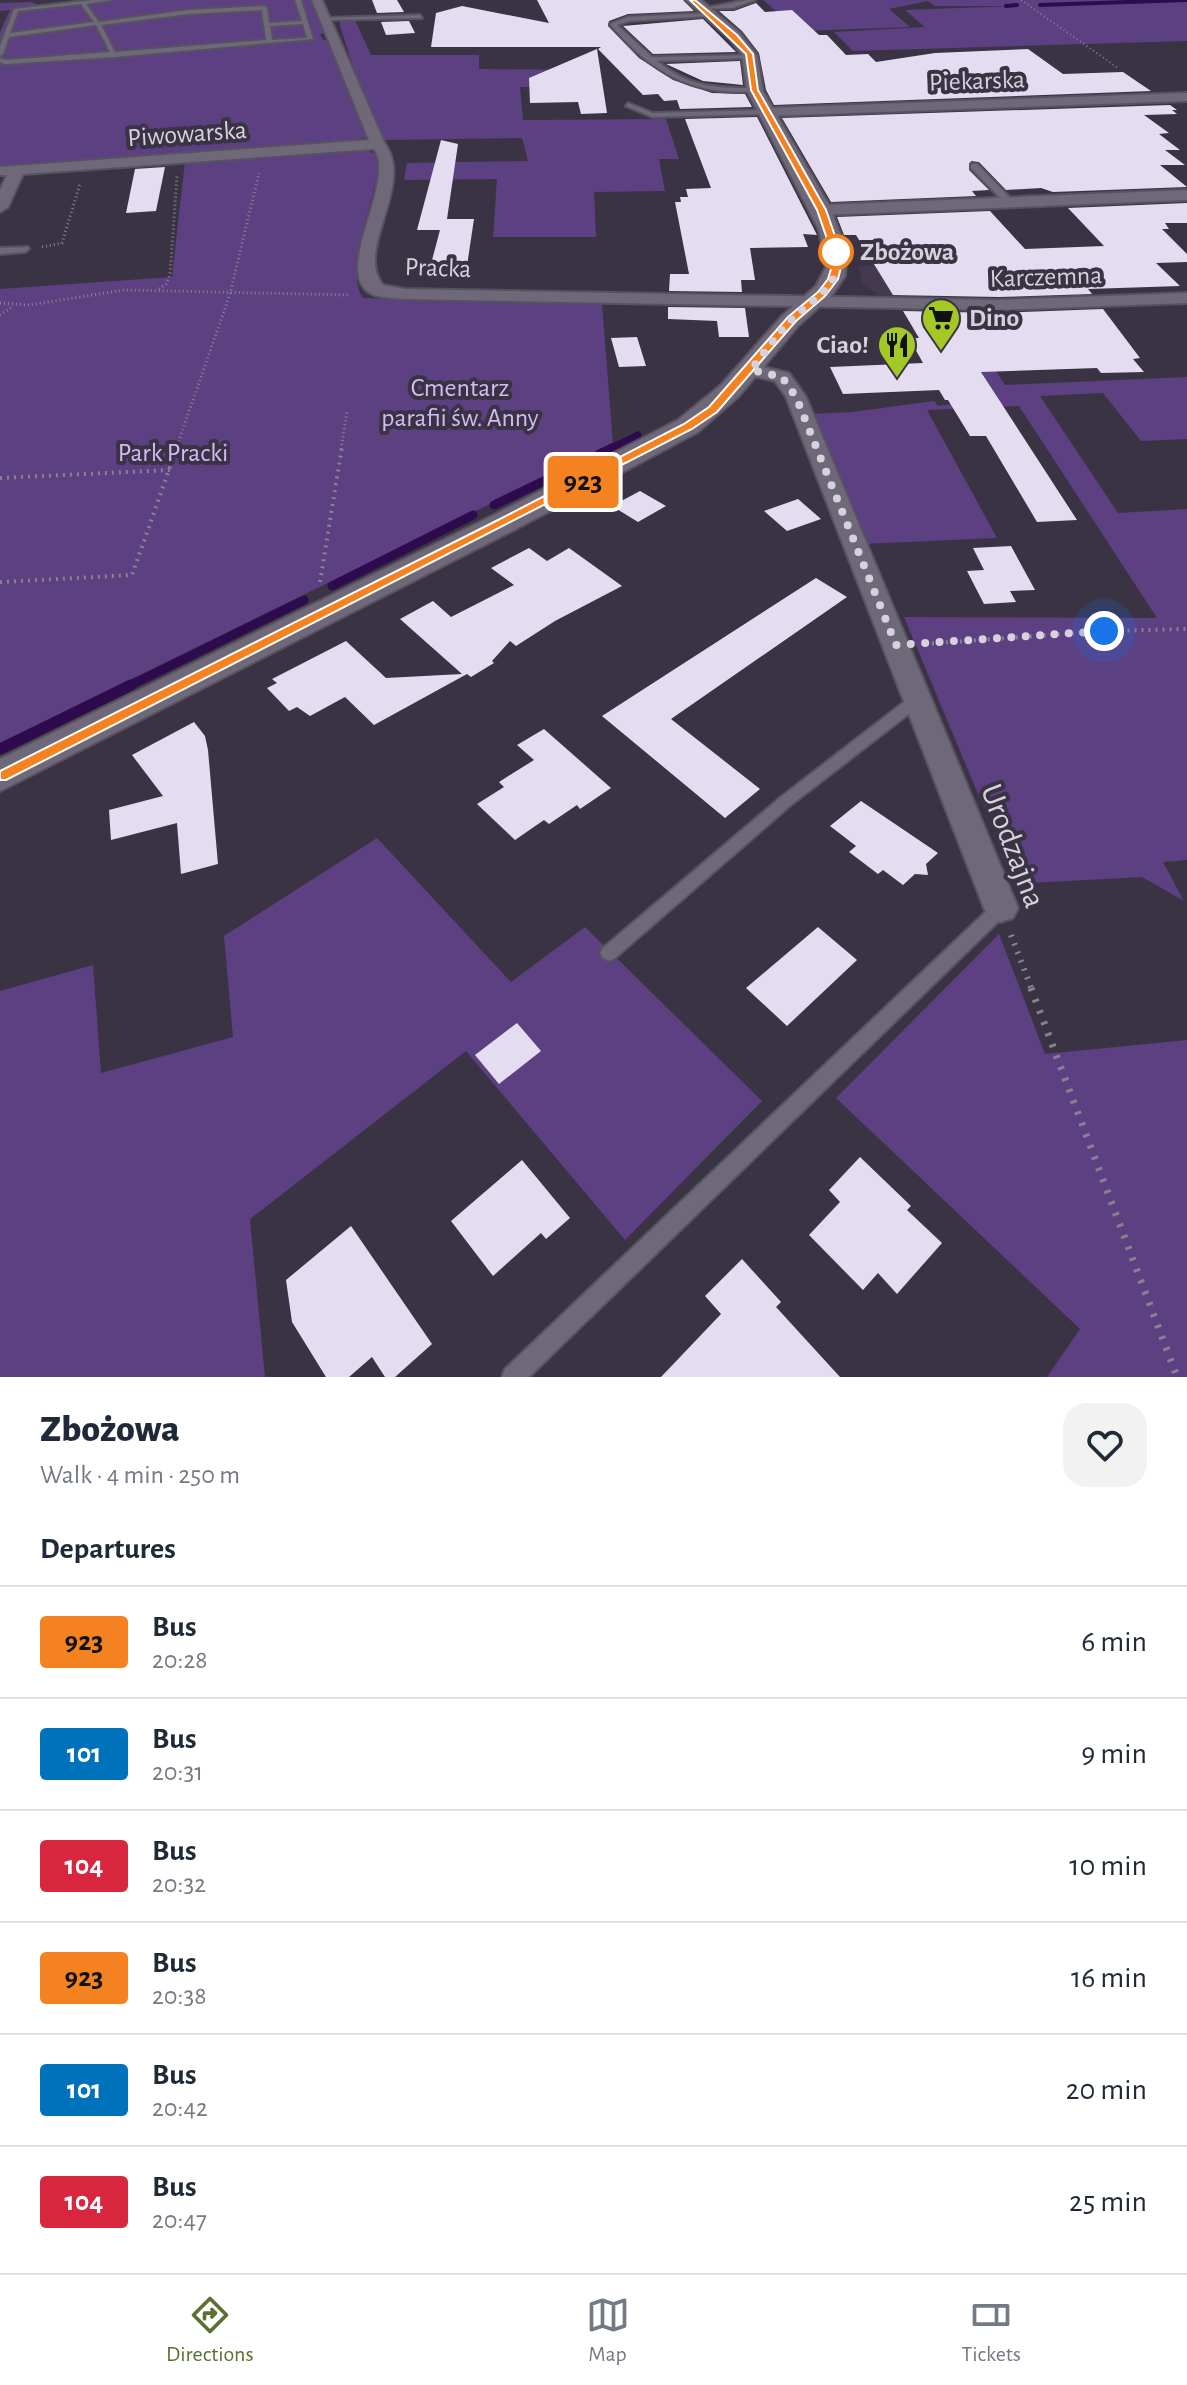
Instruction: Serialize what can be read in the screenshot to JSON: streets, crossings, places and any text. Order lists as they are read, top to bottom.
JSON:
{
  "streets": {
    "street": [
      "Piekarska",
      "Piwowarska",
      "Pracka",
      "Karczemna",
      "Urodzajna"
    ]
  },
  "crossings": [
    ["Piwowarska", "Pracka"],
    ["Pracka", "Karczemna"]
  ],
  "parks": ["Cmentarz parafii św. Anny", "Park Pracki"],
  "places": {
    "other": ["Zbożowa"],
    "supermarket": ["Dino"],
    "restaurant": ["Ciao!"]
  },
  "lines": ["bus line 923"],
  "page": {
    "on_map": "923",
    "heading": [
      ["Zbożowa", "Walk · 4 min · 250 m"],
      "Departures"
    ],
    "list": [
      {
        "mark": "923",
        "name": "Bus",
        "note": "20:28",
        "value": "6 min"
      },
      {
        "mark": "101",
        "name": "Bus",
        "note": "20:31",
        "value": "9 min"
      },
      {
        "mark": "104",
        "name": "Bus",
        "note": "20:32",
        "value": "10 min"
      },
      {
        "mark": "923",
        "name": "Bus",
        "note": "20:38",
        "value": "16 min"
      },
      {
        "mark": "101",
        "name": "Bus",
        "note": "20:42",
        "value": "20 min"
      },
      {
        "mark": "104",
        "name": "Bus",
        "note": "20:47",
        "value": "25 min"
      }
    ],
    "tabs": ["Directions", "Map", "Tickets"]
  }
}
